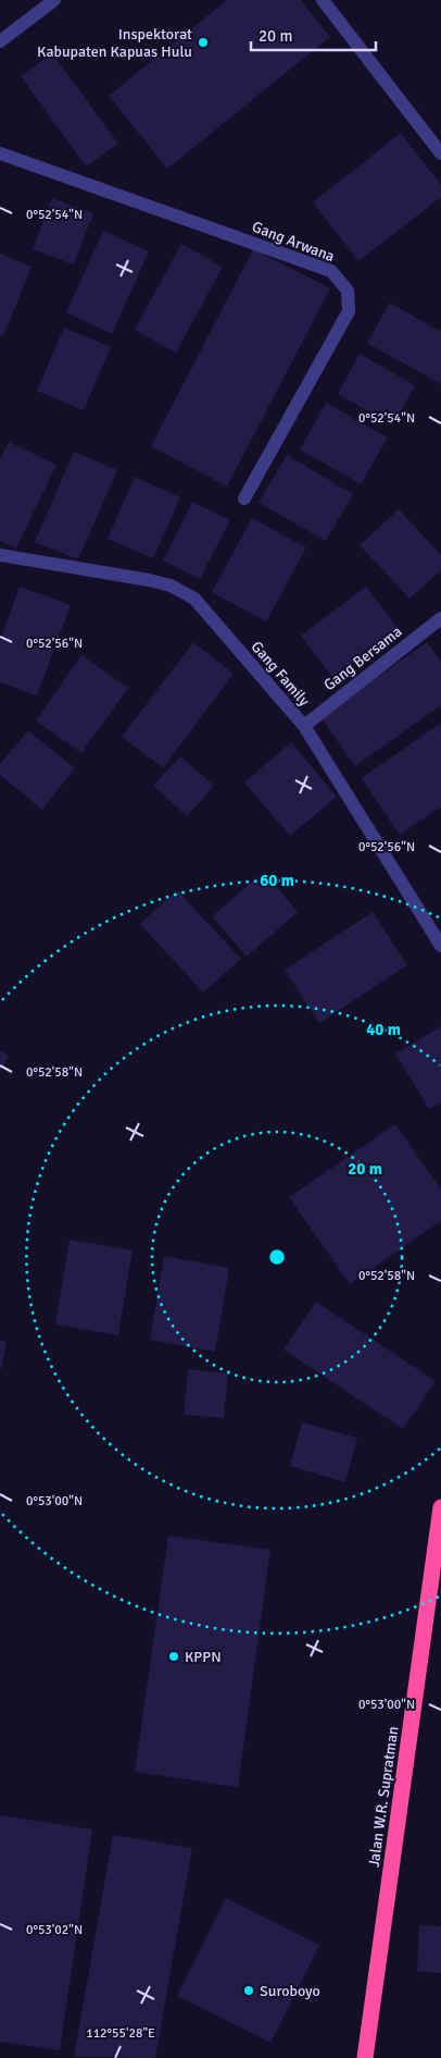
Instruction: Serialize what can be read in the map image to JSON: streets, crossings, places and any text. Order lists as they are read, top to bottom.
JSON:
{
  "streets": {
    "highway": ["Jalan W.R. Supratman"],
    "street": ["Gang Arwana", "Gang Bersama", "Gang Family"]
  },
  "crossings": [
    ["Gang Bersama", "Gang Family"]
  ],
  "places": ["Inspektorat Kabupaten Kapuas Hulu", "KPPN", "Suroboyo"],
  "scale_bar": "20 m",
  "coordinates": [
    "0°52'54\"N",
    "0°52'56\"N",
    "0°52'58\"N",
    "0°53'00\"N",
    "0°53'02\"N",
    "112°55'28\"E"
  ],
  "rings": ["60 m", "40 m", "20 m"]
}
